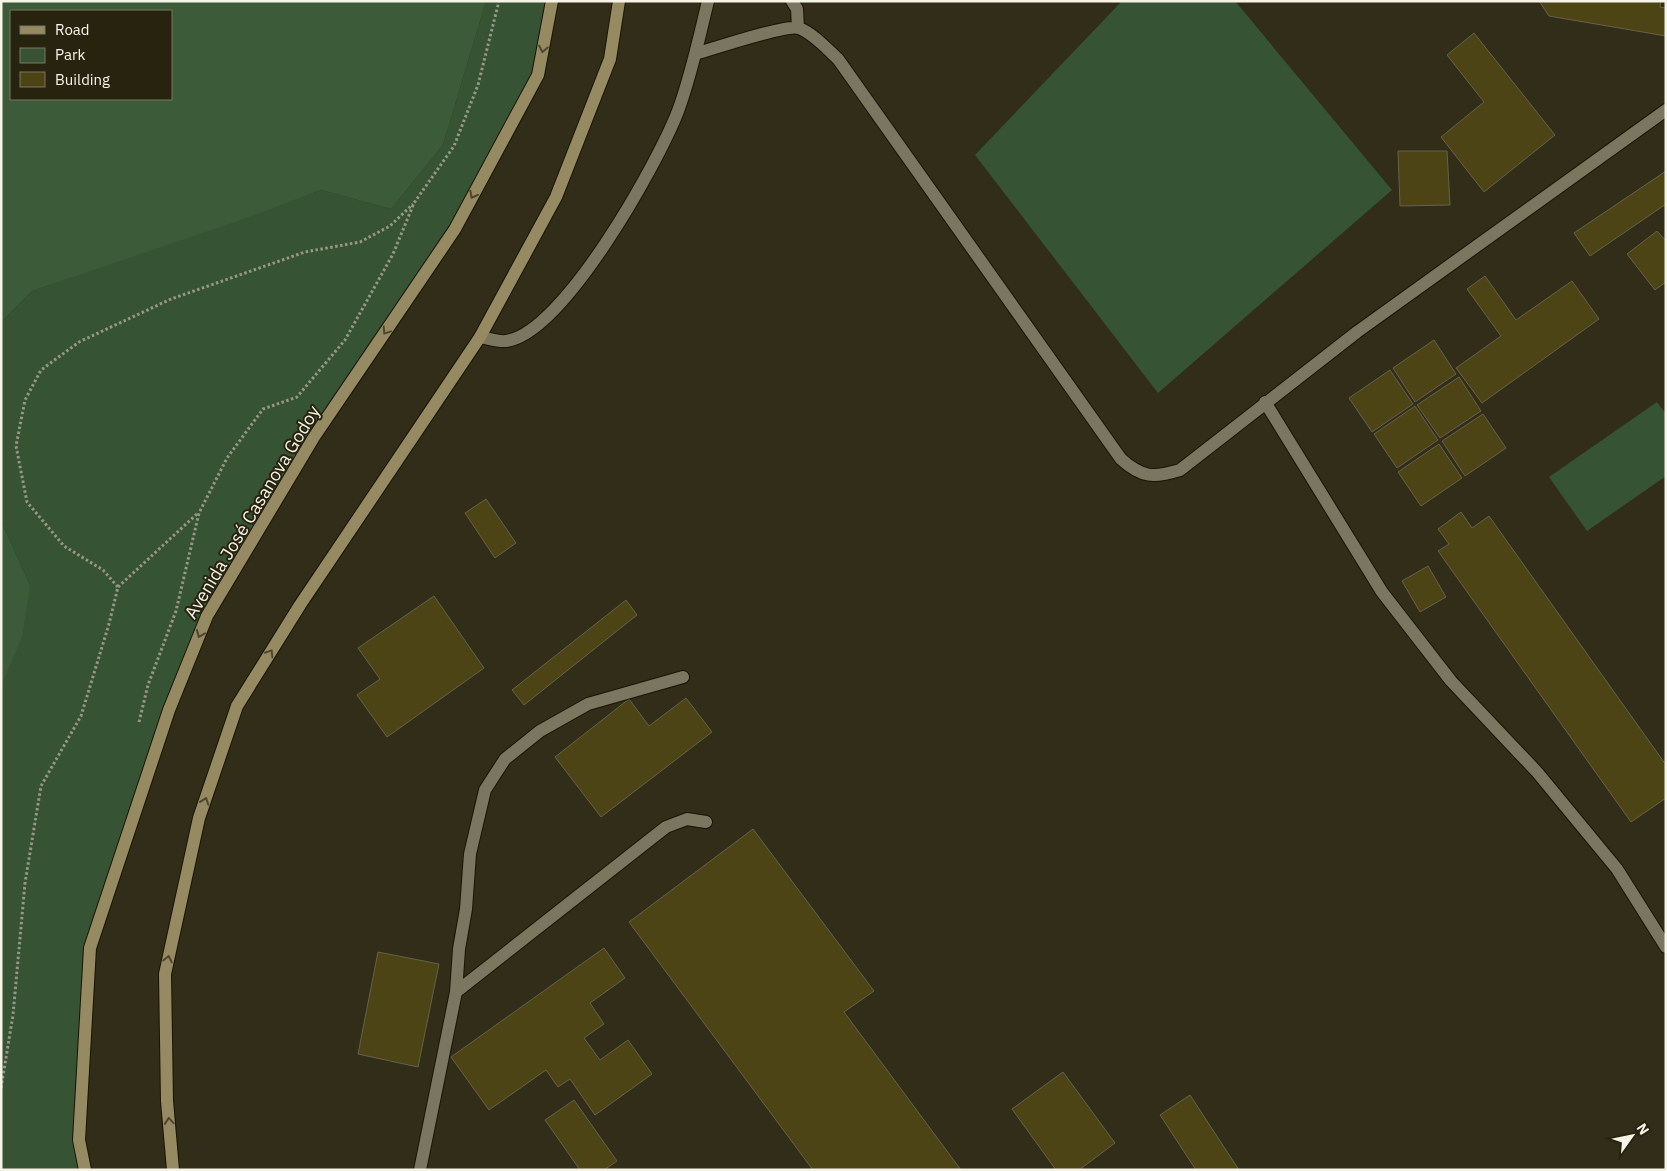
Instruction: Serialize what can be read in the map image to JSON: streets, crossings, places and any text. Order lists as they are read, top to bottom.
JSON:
{
  "streets": {
    "street": ["Avenida José Casanova Godoy"]
  },
  "legend": ["Road", "Park", "Building"],
  "north": "top right"
}
